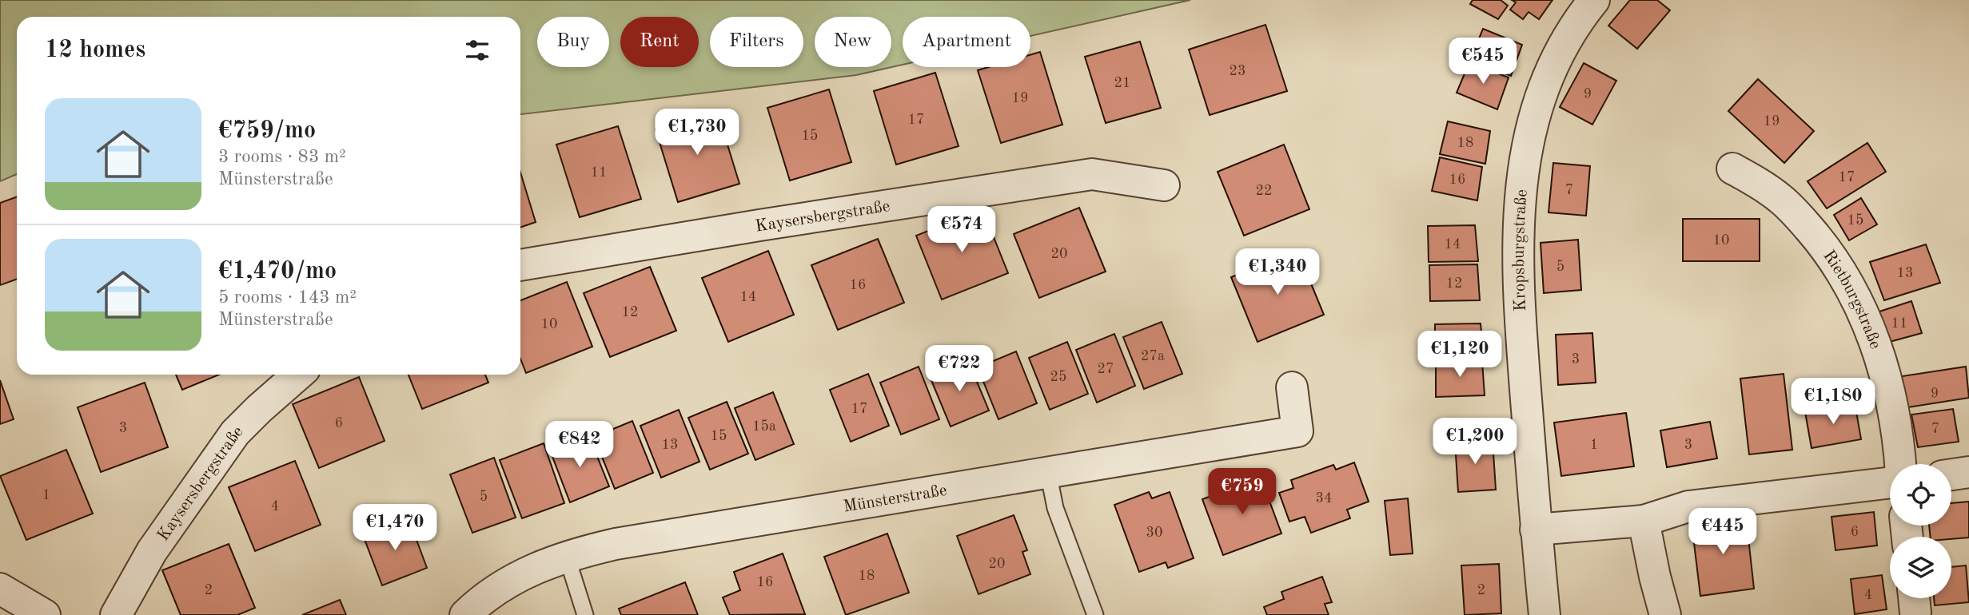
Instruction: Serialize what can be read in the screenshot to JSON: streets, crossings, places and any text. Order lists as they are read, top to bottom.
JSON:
{
  "streets": {
    "street": [
      "Kaysersbergstraße",
      "Kropsburgstraße",
      "Rietburgstraße",
      "Münsterstraße"
    ]
  },
  "house_numbers": [
    "23",
    "21",
    "9",
    "19",
    "17",
    "19",
    "15",
    "18",
    "11",
    "17",
    "16",
    "7",
    "22",
    "15",
    "10",
    "14",
    "20",
    "5",
    "13",
    "12",
    "16",
    "14",
    "12",
    "11",
    "10",
    "27a",
    "3",
    "27",
    "25",
    "9",
    "17",
    "6",
    "15a",
    "3",
    "7",
    "15",
    "13",
    "1",
    "3",
    "1",
    "5",
    "34",
    "4",
    "6",
    "30",
    "20",
    "18",
    "16",
    "2",
    "2",
    "4"
  ],
  "page": {
    "chip": [
      "Buy",
      "Rent",
      "Filters",
      "New",
      "Apartment"
    ],
    "heading": "12 homes",
    "price": [
      "€545",
      "€1,730",
      "€574",
      "€1,340",
      "€1,120",
      "€722",
      "€1,180",
      "€1,200",
      "€842",
      "€759",
      "€1,470",
      "€445"
    ],
    "list": [
      {
        "name": "€759/mo",
        "note": "3 rooms · 83 m² · Münsterstraße"
      },
      {
        "name": "€1,470/mo",
        "note": "5 rooms · 143 m² · Münsterstraße"
      }
    ]
  }
}
